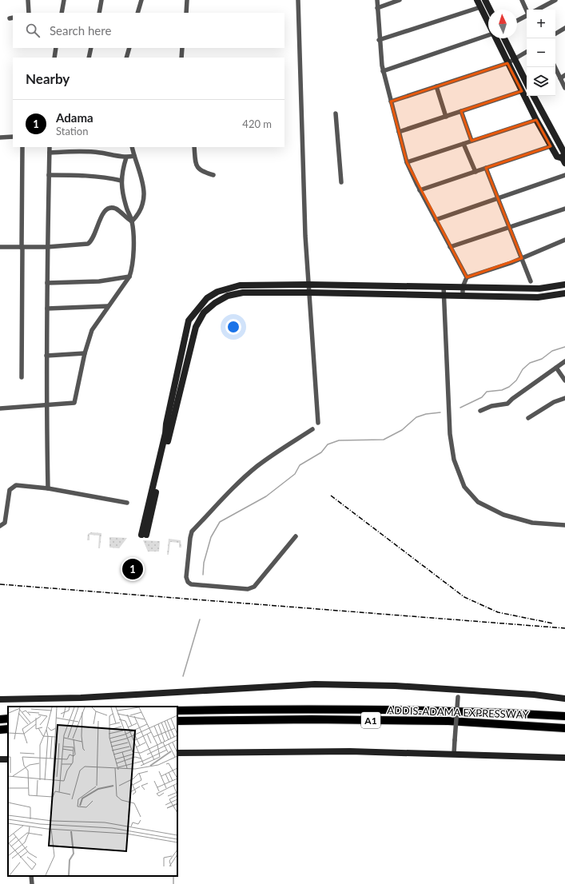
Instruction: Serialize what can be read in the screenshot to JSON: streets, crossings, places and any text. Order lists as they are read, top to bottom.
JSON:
{
  "streets": {
    "highway": ["ADDIS-ADAMA EXPRESSWAY", "A1"]
  },
  "north": "top",
  "page": {
    "map_buttons": ["+", "−"],
    "search": "Search here",
    "heading": "Nearby",
    "list": [
      {
        "mark": "1",
        "name": "Adama",
        "note": "Station",
        "value": "420 m"
      }
    ],
    "pins": "1"
  }
}
